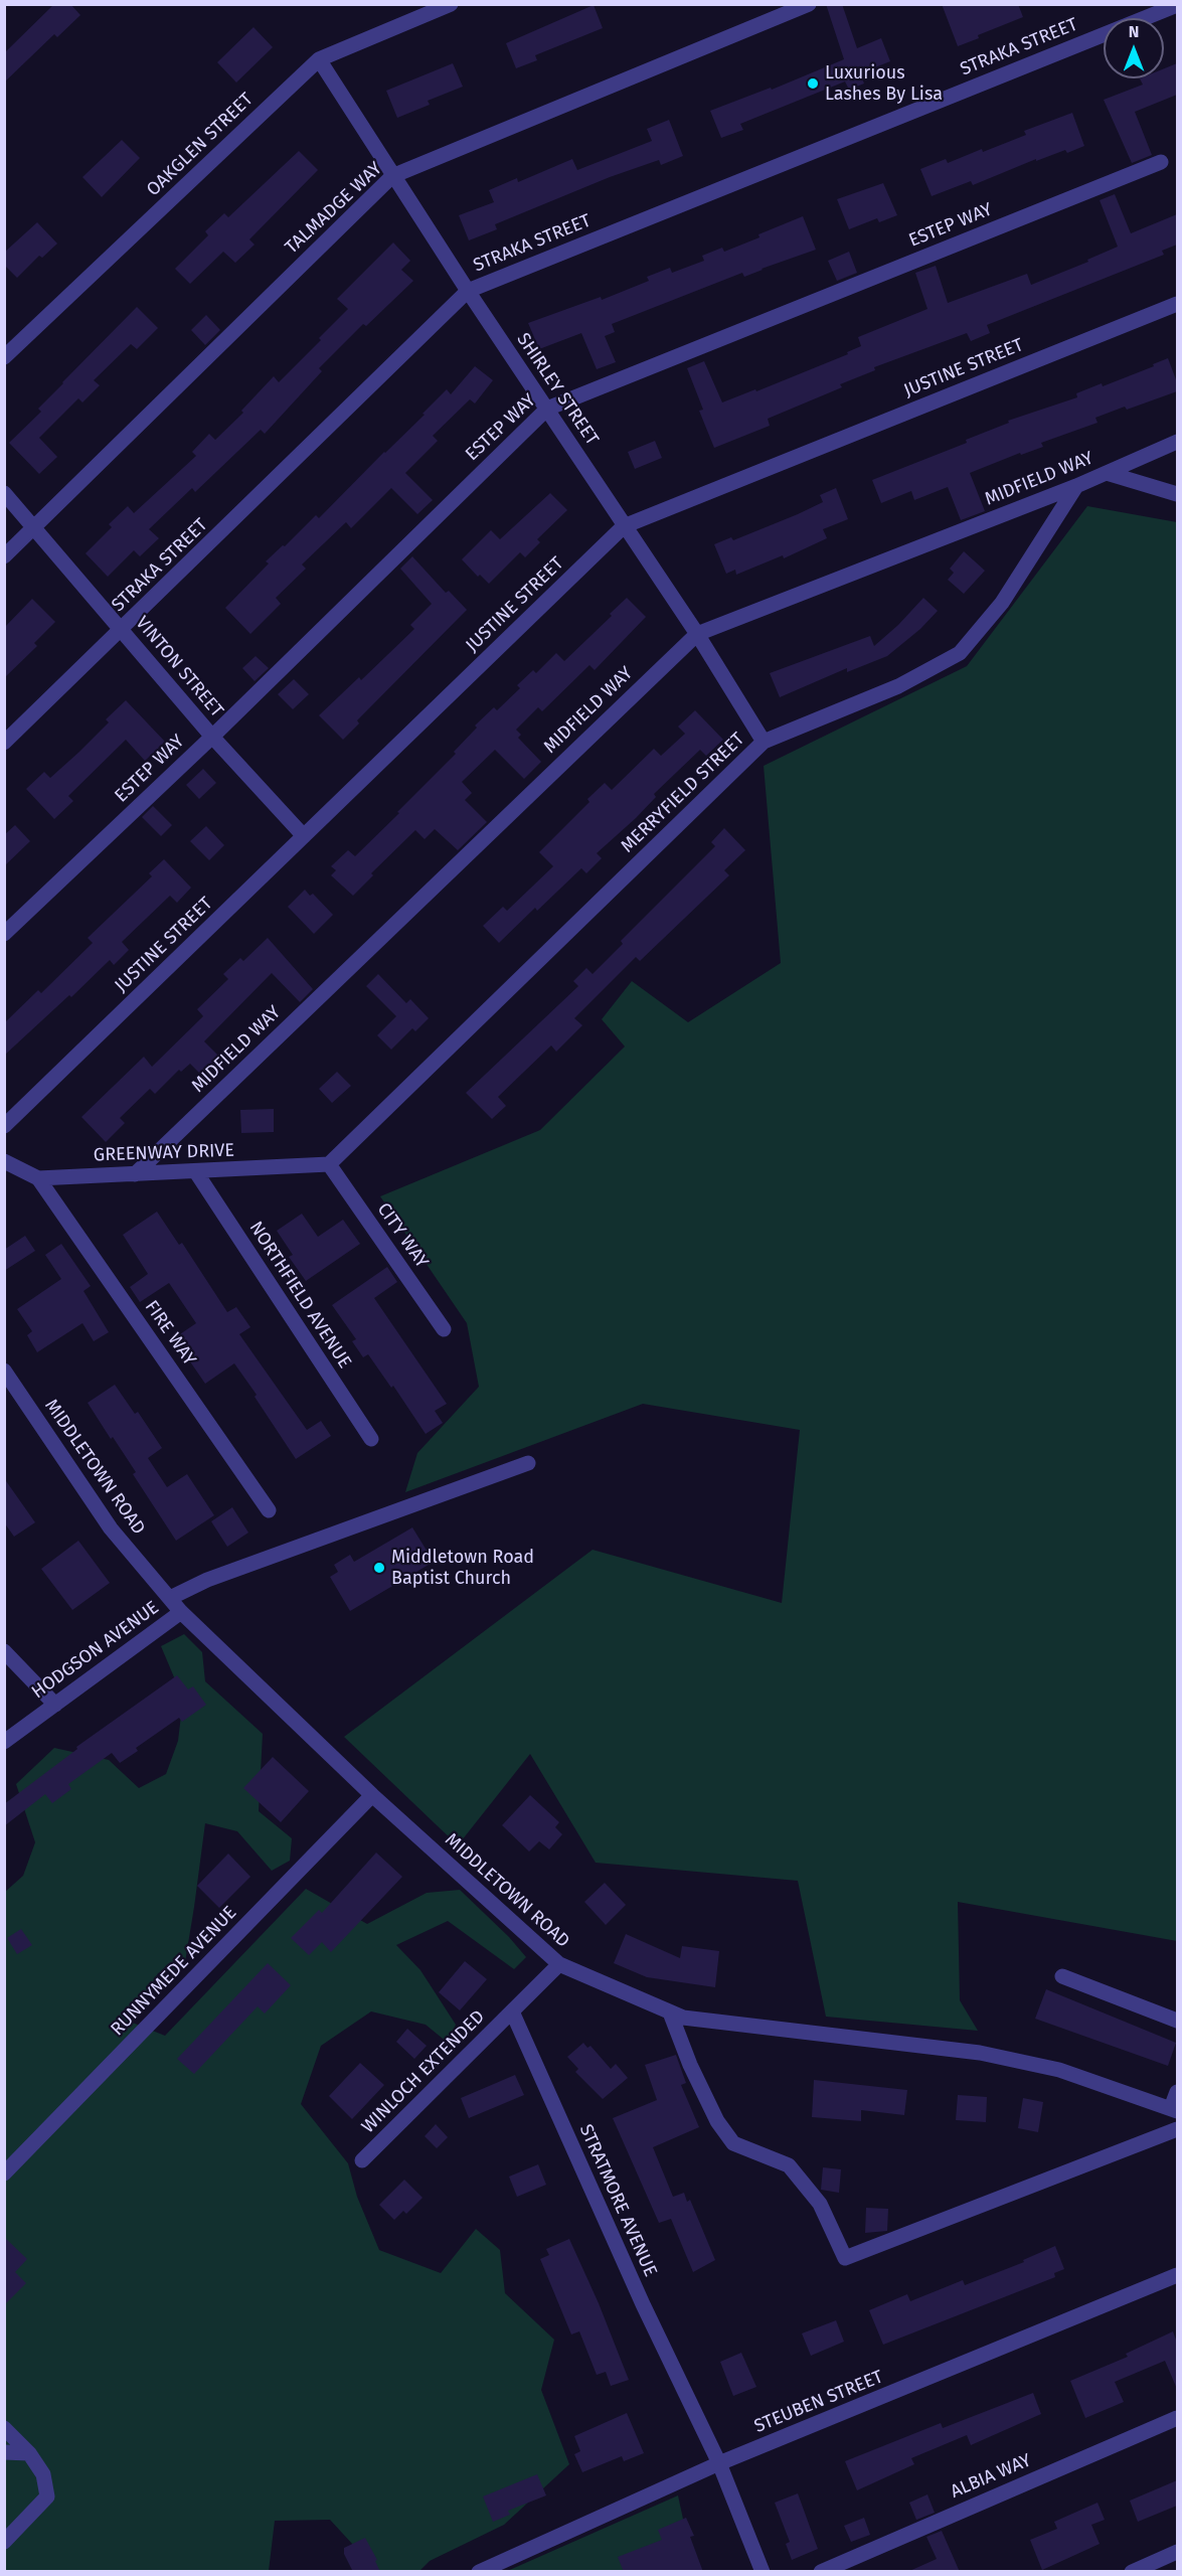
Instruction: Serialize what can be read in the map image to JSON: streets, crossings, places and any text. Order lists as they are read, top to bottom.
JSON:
{
  "streets": {
    "street": [
      "STRAKA STREET",
      "OAKGLEN STREET",
      "TALMADGE WAY",
      "ESTEP WAY",
      "JUSTINE STREET",
      "SHIRLEY STREET",
      "MIDFIELD WAY",
      "VINTON STREET",
      "MERRYFIELD STREET",
      "GREENWAY DRIVE",
      "CITY WAY",
      "NORTHFIELD AVENUE",
      "FIRE WAY",
      "MIDDLETOWN ROAD",
      "HODGSON AVENUE",
      "RUNNYMEDE AVENUE",
      "WINLOCH EXTENDED",
      "STRATMORE AVENUE",
      "STEUBEN STREET",
      "ALBIA WAY"
    ]
  },
  "crossings": [
    ["STRAKA STREET", "SHIRLEY STREET"],
    ["STRAKA STREET", "VINTON STREET"],
    ["OAKGLEN STREET", "SHIRLEY STREET"],
    ["TALMADGE WAY", "SHIRLEY STREET"],
    ["TALMADGE WAY", "VINTON STREET"],
    ["ESTEP WAY", "SHIRLEY STREET"],
    ["ESTEP WAY", "VINTON STREET"],
    ["JUSTINE STREET", "SHIRLEY STREET"],
    ["JUSTINE STREET", "VINTON STREET"],
    ["SHIRLEY STREET", "MIDFIELD WAY"],
    ["SHIRLEY STREET", "MERRYFIELD STREET"],
    ["MIDFIELD WAY", "MERRYFIELD STREET"],
    ["MIDFIELD WAY", "GREENWAY DRIVE"],
    ["MERRYFIELD STREET", "GREENWAY DRIVE"],
    ["MERRYFIELD STREET", "CITY WAY"],
    ["GREENWAY DRIVE", "CITY WAY"],
    ["GREENWAY DRIVE", "NORTHFIELD AVENUE"],
    ["GREENWAY DRIVE", "FIRE WAY"],
    ["MIDDLETOWN ROAD", "HODGSON AVENUE"],
    ["MIDDLETOWN ROAD", "RUNNYMEDE AVENUE"],
    ["WINLOCH EXTENDED", "STRATMORE AVENUE"],
    ["STRATMORE AVENUE", "STEUBEN STREET"]
  ],
  "places": ["Luxurious Lashes By Lisa", "Middletown Road Baptist Church"],
  "north": "top"
}
